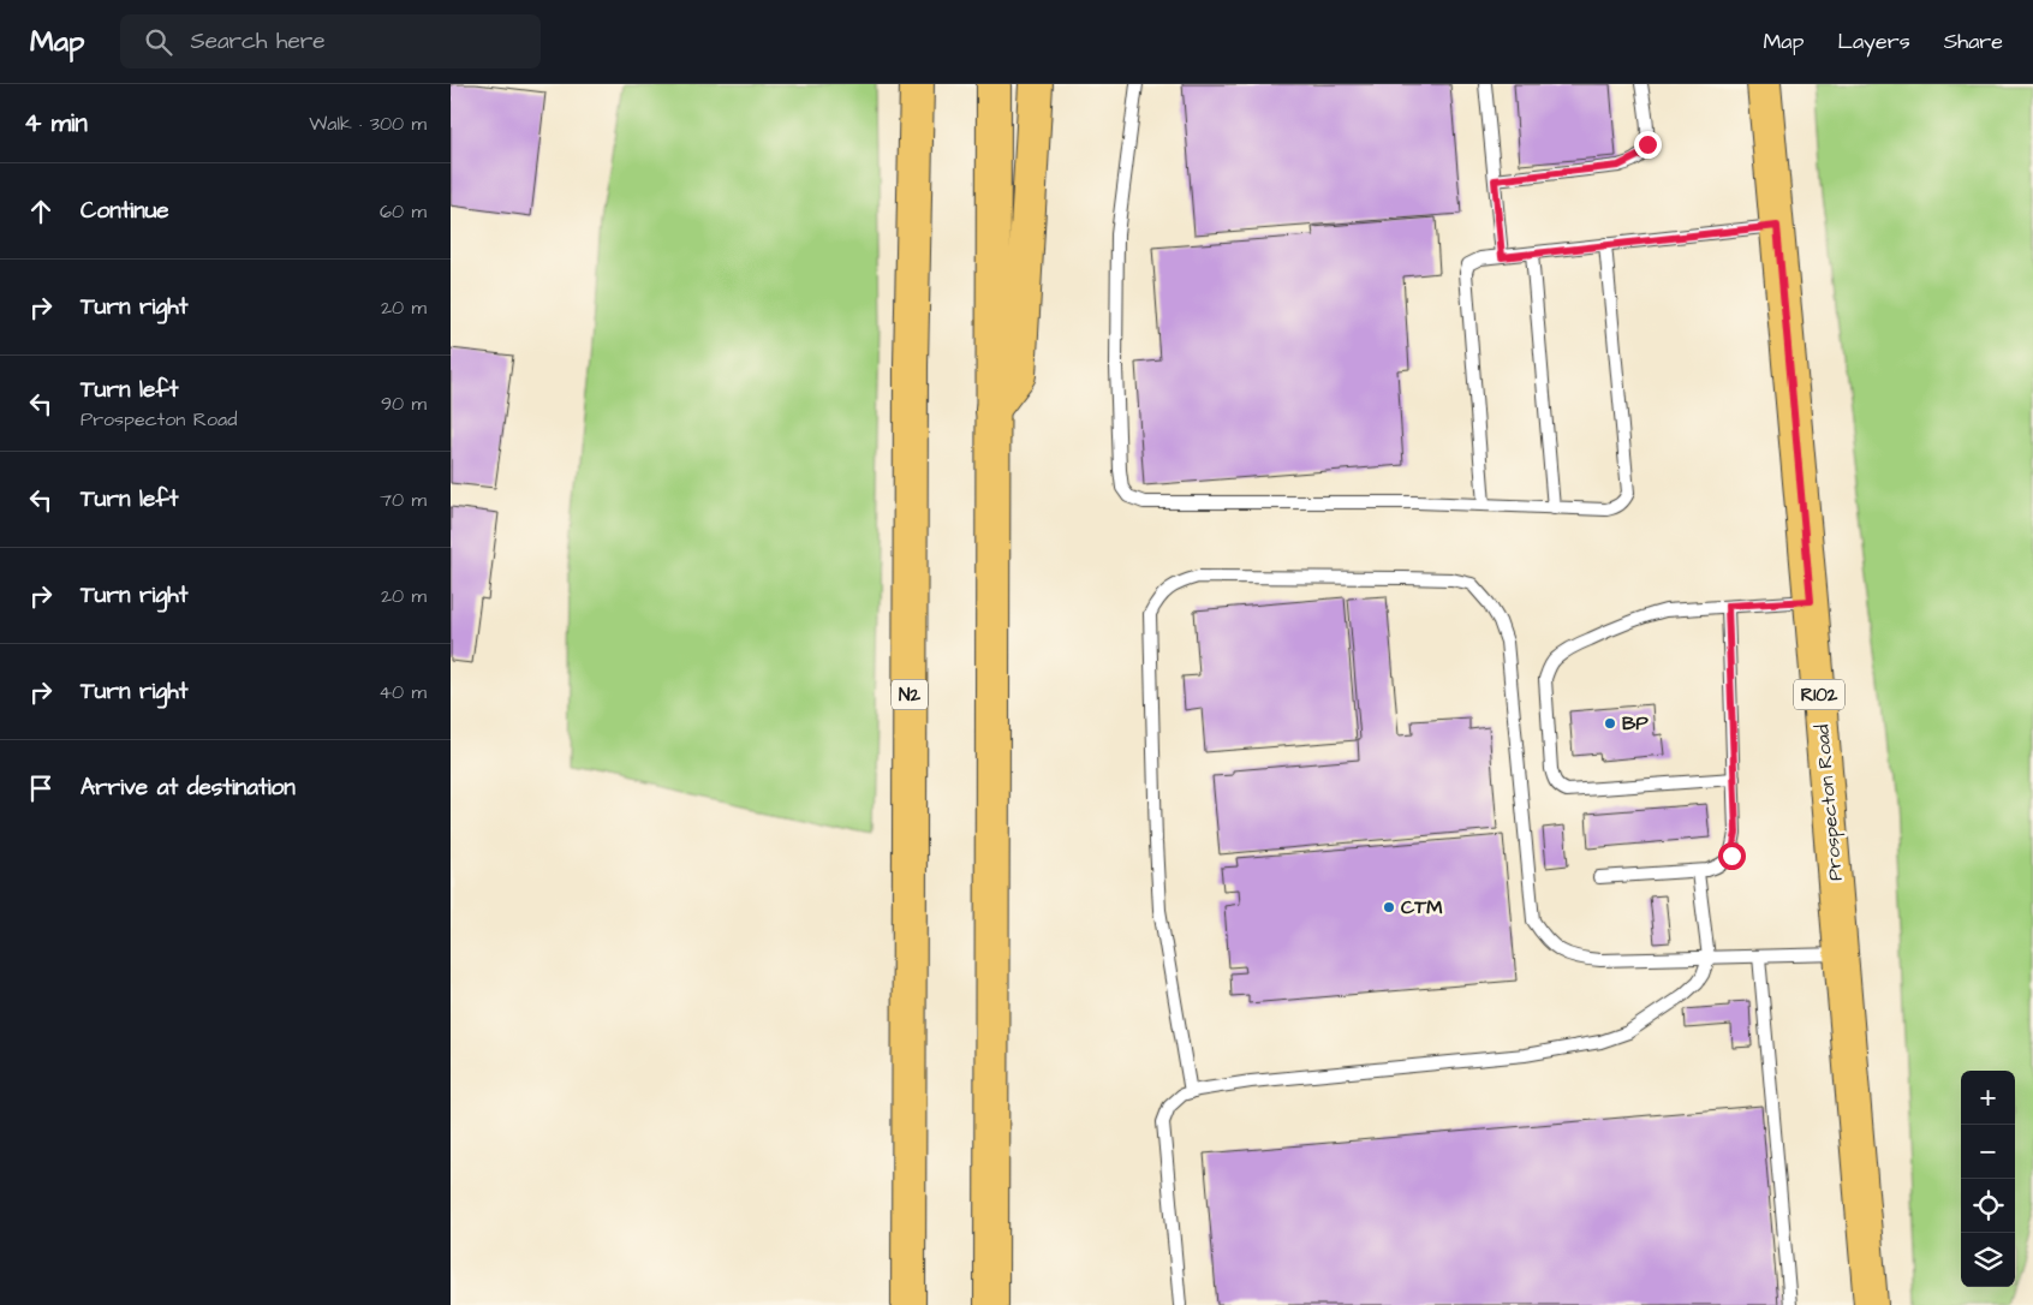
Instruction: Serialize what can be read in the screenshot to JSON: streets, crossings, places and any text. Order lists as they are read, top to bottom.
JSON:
{
  "streets": {
    "main road": ["N2", "R102", "Prospecton Road"]
  },
  "places": ["BP", "CTM"],
  "page": {
    "header": "Map",
    "search": "Search here",
    "nav": ["Map", "Layers", "Share"],
    "heading": ["4 min", "Walk · 300 m"],
    "list": [
      ["Continue", "60 m"],
      ["Turn right", "20 m"],
      ["Turn left", "Prospecton Road", "90 m"],
      ["Turn left", "70 m"],
      ["Turn right", "20 m"],
      ["Turn right", "40 m"],
      "Arrive at destination"
    ],
    "map_buttons": ["+", "−"]
  }
}
